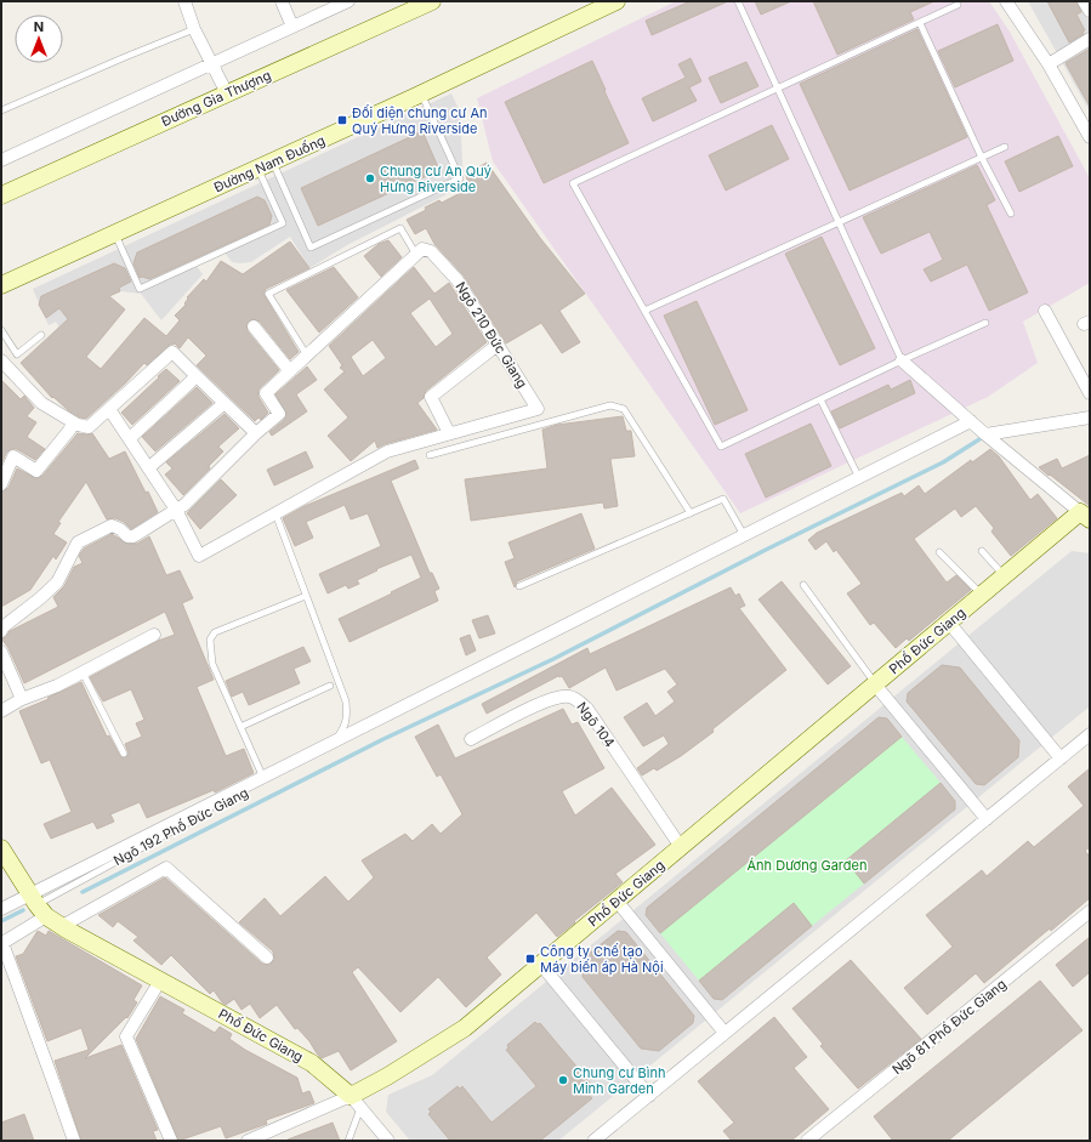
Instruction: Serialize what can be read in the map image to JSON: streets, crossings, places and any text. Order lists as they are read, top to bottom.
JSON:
{
  "streets": {
    "street": [
      "Đường Gia Thượng",
      "Đường Nam Đuống",
      "Ngõ 210 Đức Giang",
      "Phố Đức Giang",
      "Ngõ 104",
      "Ngõ 81 Phố Đức Giang"
    ]
  },
  "crossings": [
    ["Phố Đức Giang", "Ngõ 104"]
  ],
  "parks": ["Ánh Dương Garden"],
  "places": {
    "transit": ["Đối diện chung cư An Quý Hưng Riverside", "Công ty Chế tạo Máy biến áp Hà Nội"],
    "other": ["Chung cư An Quý Hưng Riverside", "Chung cư Bình Minh Garden"]
  },
  "north": "top"
}
